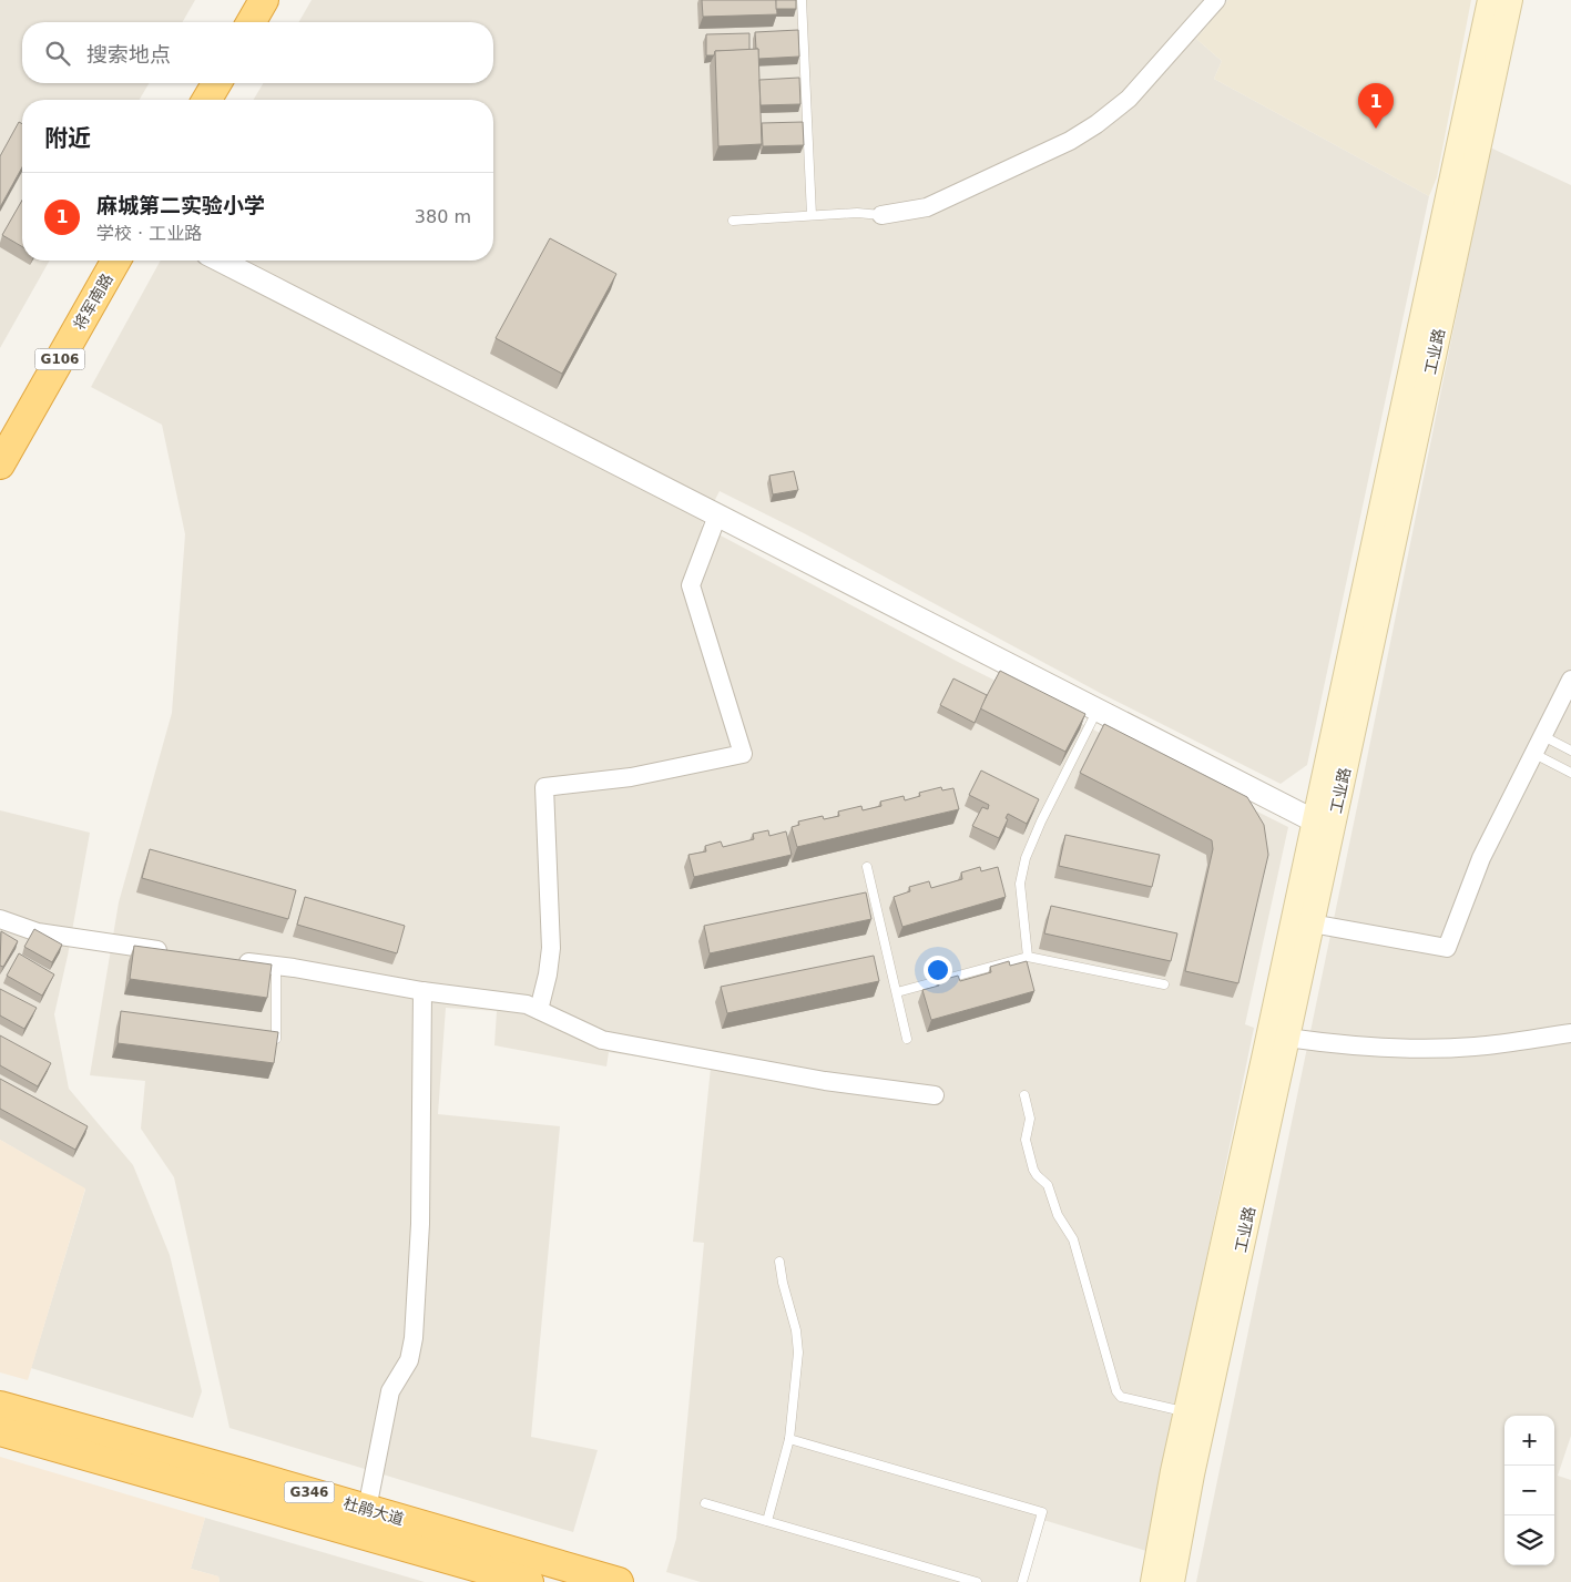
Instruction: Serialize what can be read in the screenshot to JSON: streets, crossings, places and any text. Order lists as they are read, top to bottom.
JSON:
{
  "streets": {
    "highway": [
      "将军南路",
      "G106",
      "G346",
      "杜鹃大道"
    ],
    "main road": ["工业路"]
  },
  "page": {
    "search": "搜索地点",
    "pins": "1",
    "heading": "附近",
    "list": [
      {
        "mark": "1",
        "name": "麻城第二实验小学",
        "note": "学校 · 工业路",
        "value": "380 m"
      }
    ],
    "map_buttons": ["+", "−"]
  }
}
